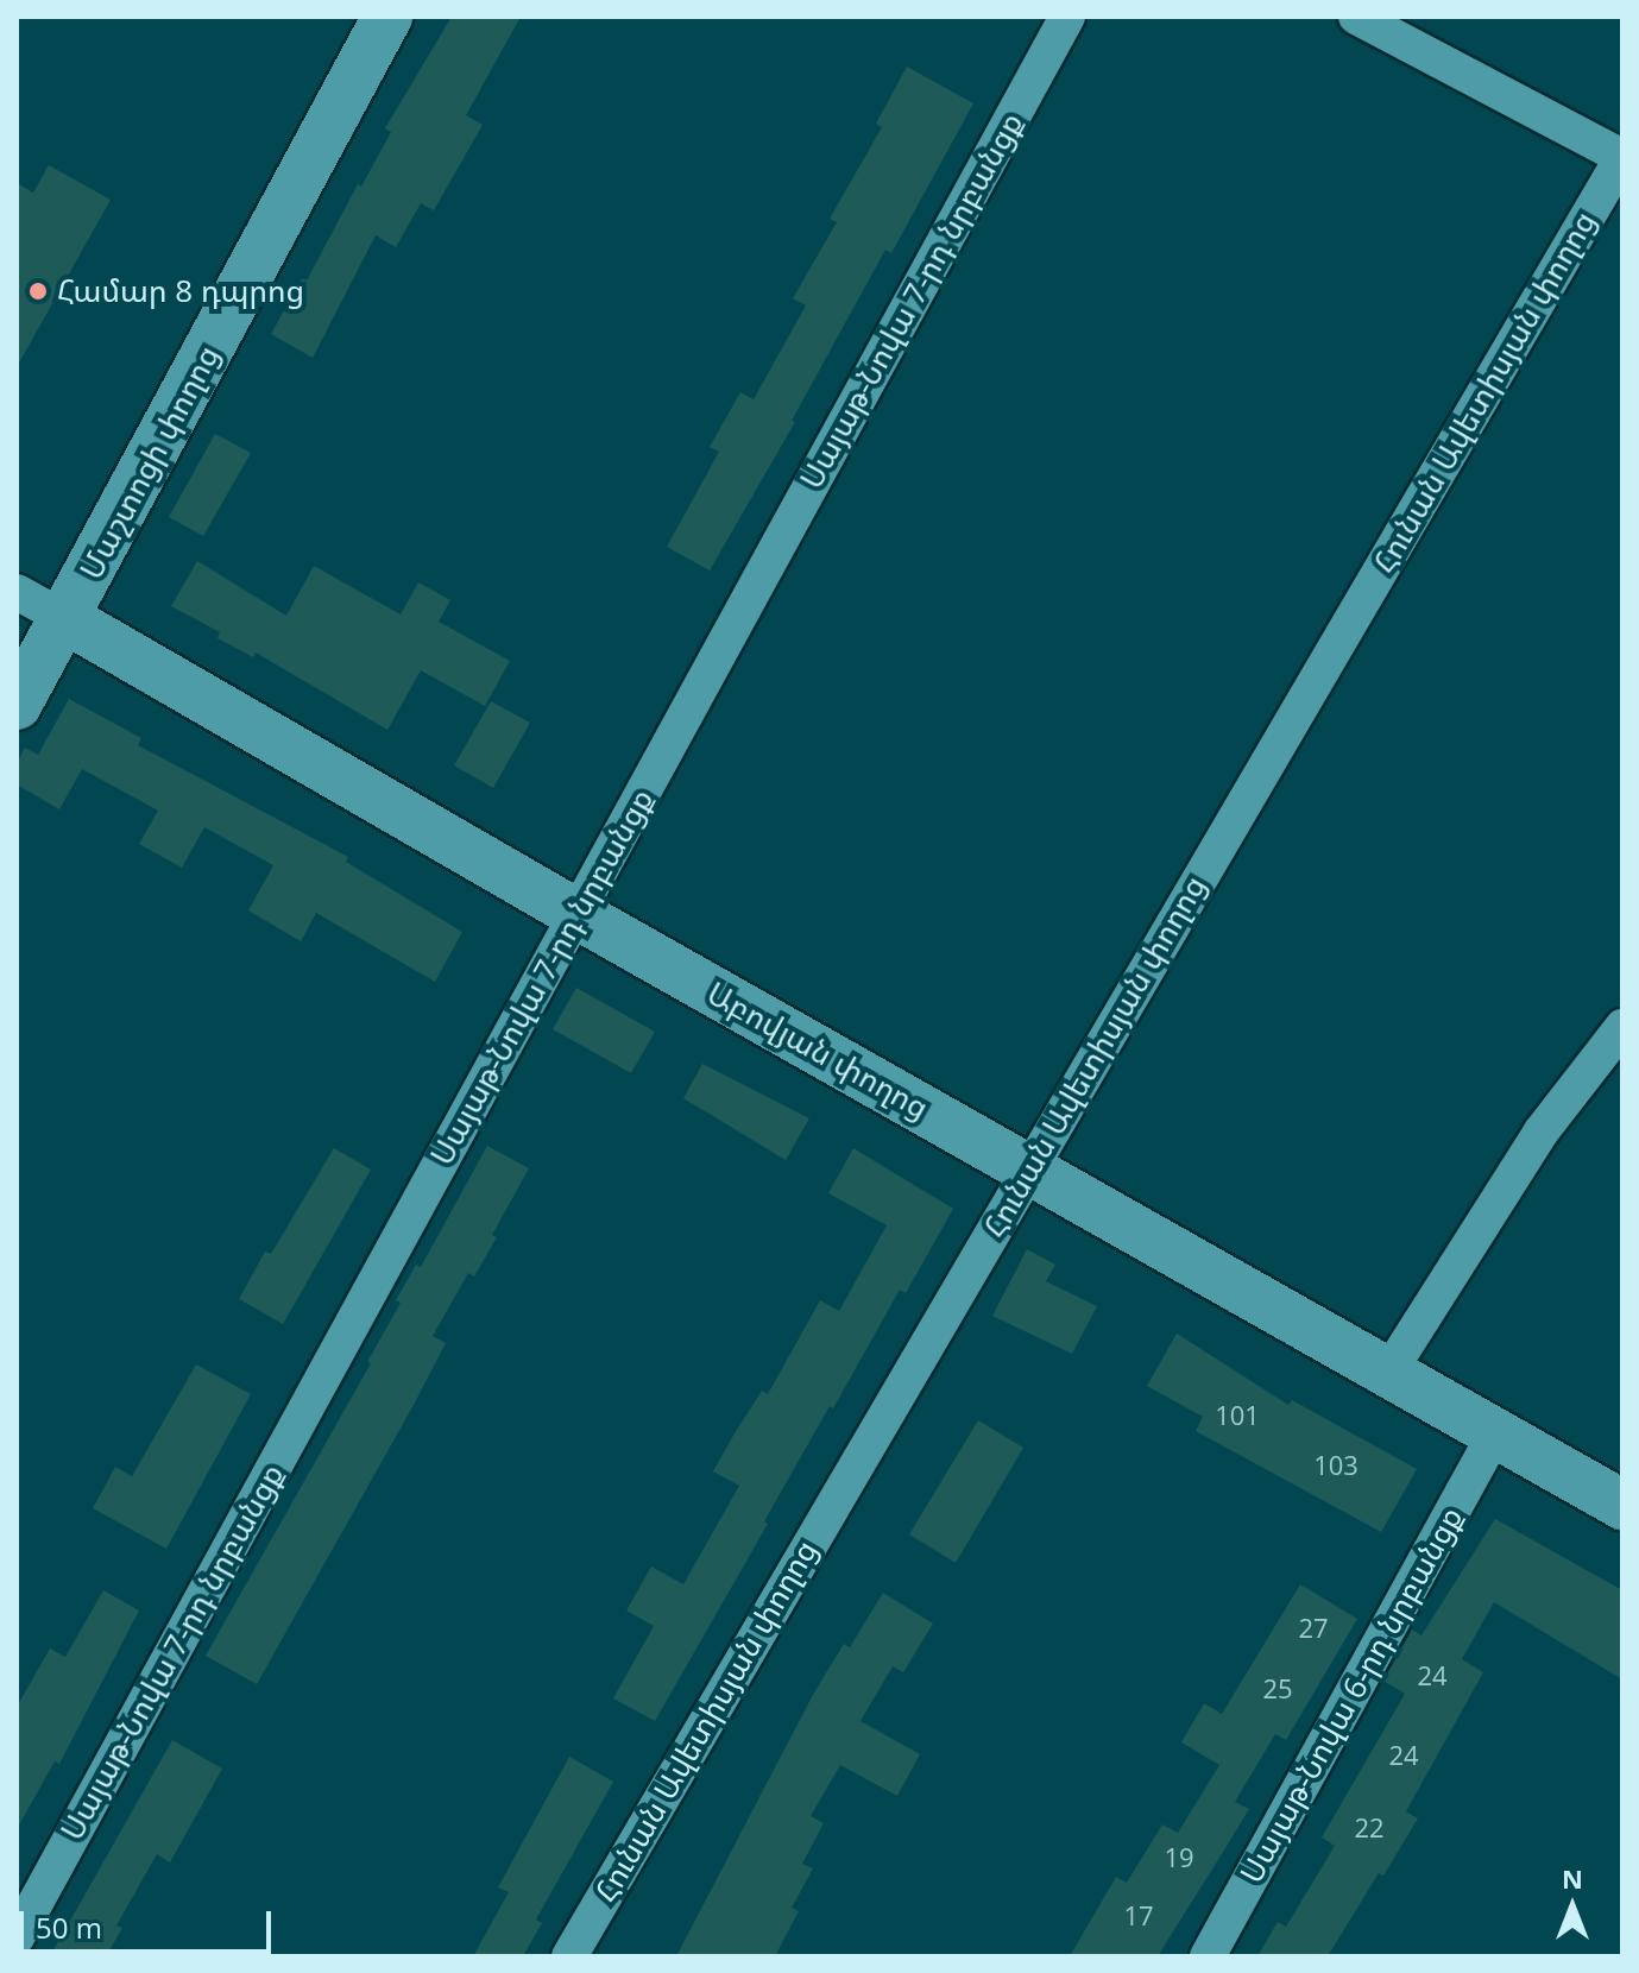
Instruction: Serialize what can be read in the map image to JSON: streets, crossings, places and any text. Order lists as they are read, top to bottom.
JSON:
{
  "streets": {
    "main road": ["Մաշտոցի փողոց", "Աբովյան փողոց"],
    "street": ["Սայաթ-Նովա 7-րդ նրբանցք", "Հունան Ավետիսյան փողոց", "Սայաթ-Նովա 6-րդ նրբանցք"]
  },
  "crossings": [
    ["Սայաթ-Նովա 7-րդ նրբանցք", "Աբովյան փողոց"],
    ["Հունան Ավետիսյան փողոց", "Աբովյան փողոց"],
    ["Մաշտոցի փողոց", "Աբովյան փողոց"],
    ["Աբովյան փողոց", "Սայաթ-Նովա 6-րդ նրբանցք"]
  ],
  "places": ["Համար 8 դպրոց"],
  "house_numbers": [
    "101",
    "103",
    "27",
    "24",
    "25",
    "24",
    "22",
    "19",
    "17"
  ],
  "scale_bar": "50 m",
  "north": "top"
}
